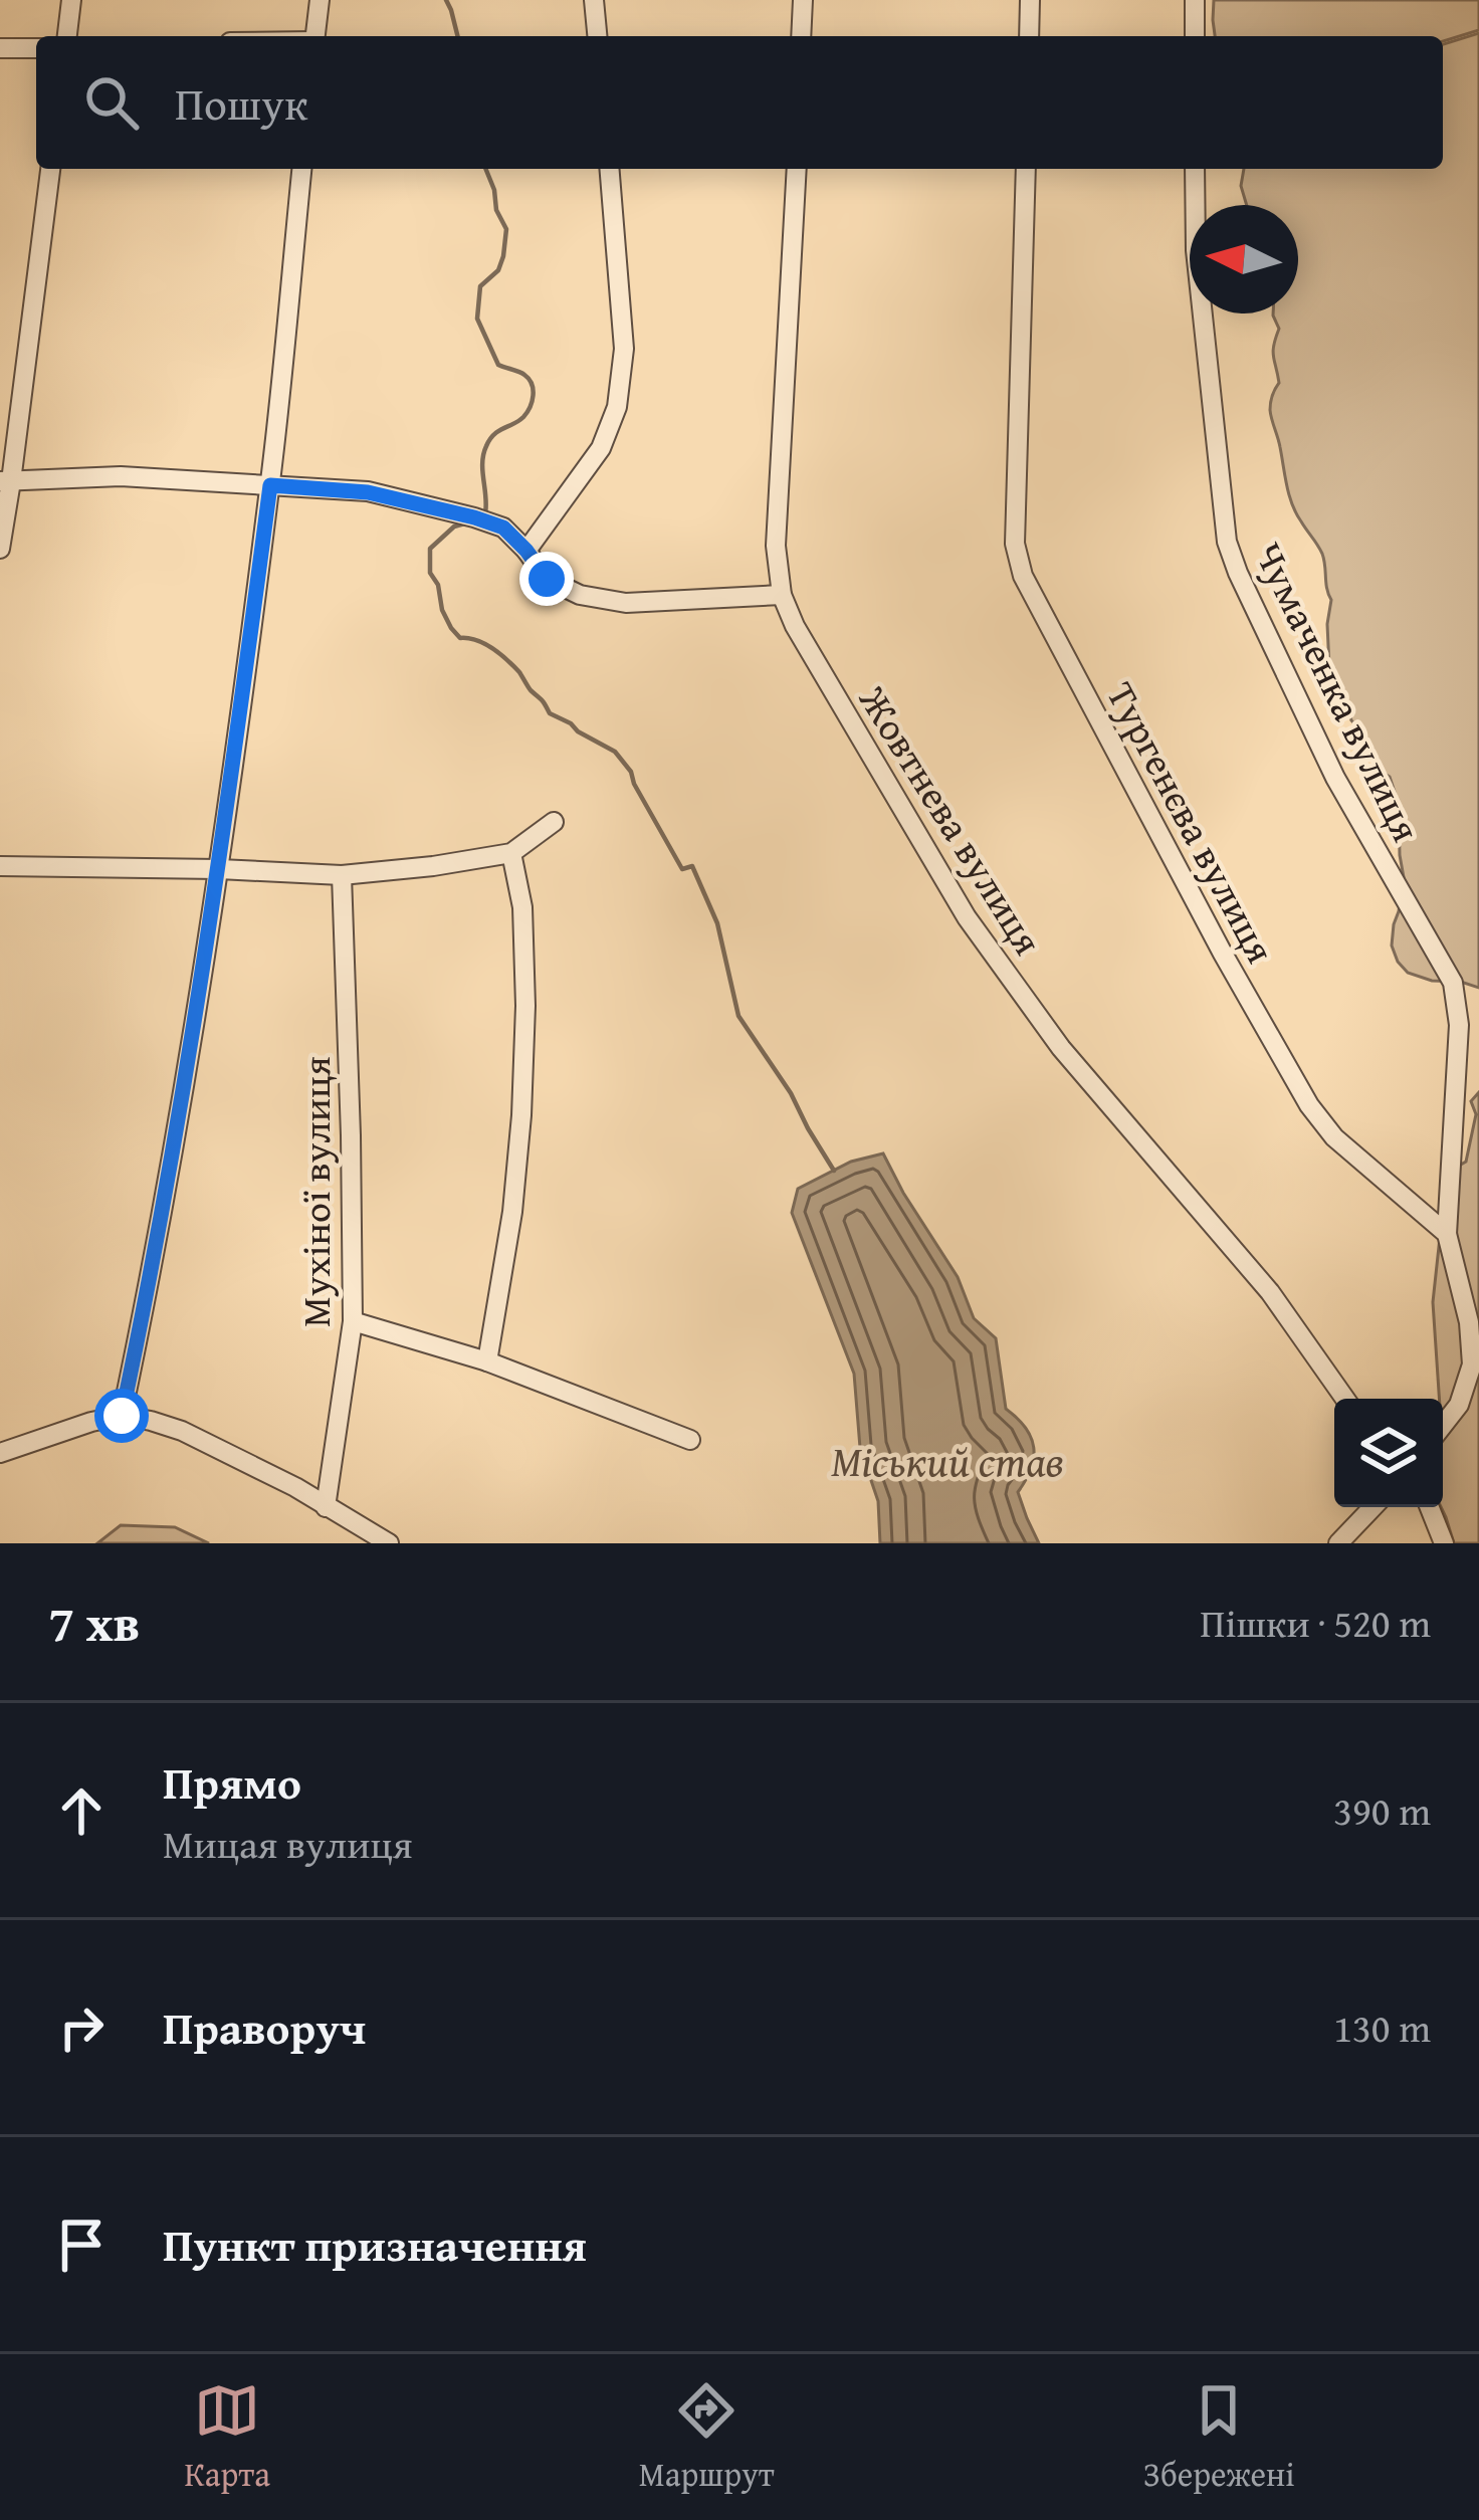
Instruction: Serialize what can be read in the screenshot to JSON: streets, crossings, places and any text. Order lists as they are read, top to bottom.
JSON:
{
  "streets": {
    "street": [
      "Чумаченка вулиця",
      "Жовтнева вулиця",
      "Тургенєва вулиця",
      "Мухіної вулиця"
    ]
  },
  "crossings": [
    ["Чумаченка вулиця", "Тургенєва вулиця"]
  ],
  "water": ["Міський став"],
  "north": "left",
  "page": {
    "search": "Пошук",
    "heading": ["7 хв", "Пішки · 520 m"],
    "list": [
      ["Прямо", "Мицая вулиця", "390 m"],
      ["Праворуч", "130 m"],
      "Пункт призначення"
    ],
    "nav": ["Карта", "Маршрут", "Збережені"]
  }
}
